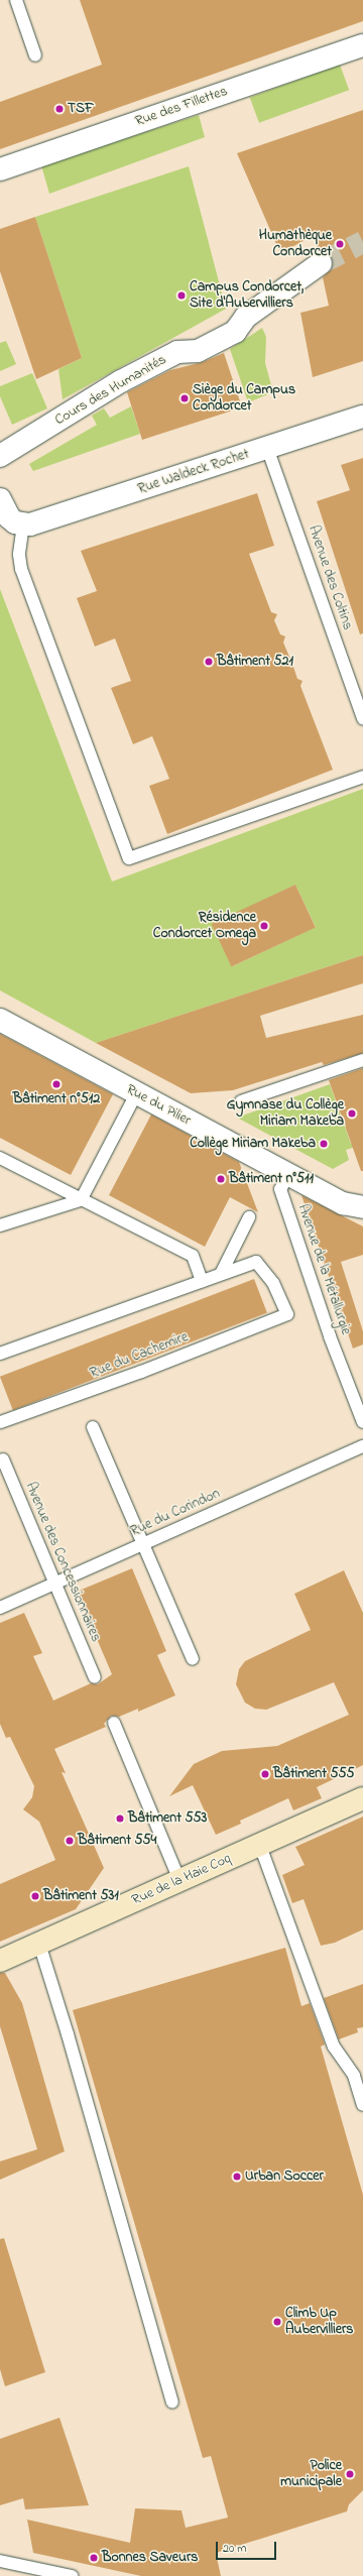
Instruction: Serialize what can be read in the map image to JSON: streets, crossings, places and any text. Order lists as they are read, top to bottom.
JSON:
{
  "streets": {
    "main road": ["Rue de la Haie Coq"],
    "street": [
      "Rue des Fillettes",
      "Cours des Humanités",
      "Rue Waldeck Rochet",
      "Rue du Pilier"
    ],
    "lane": [
      "Avenue des Coltins",
      "Avenue de la Métallurgie",
      "Rue du Cachemire",
      "Rue du Corindon",
      "Avenue des Concessionnaires"
    ]
  },
  "crossings": [
    ["Rue Waldeck Rochet", "Avenue des Coltins"],
    ["Rue du Pilier", "Avenue de la Métallurgie"],
    ["Rue du Corindon", "Avenue des Concessionnaires"]
  ],
  "places": [
    "TSF",
    "Humathèque Condorcet",
    "Campus Condorcet, Site d'Aubervilliers",
    "Siège du Campus Condorcet",
    "Bâtiment 521",
    "Résidence Condorcet Omega",
    "Bâtiment n°512",
    "Gymnase du Collège Miriam Makeba",
    "Collège Miriam Makeba",
    "Bâtiment n°511",
    "Bâtiment 555",
    "Bâtiment 553",
    "Bâtiment 554",
    "Bâtiment 531",
    "Urban Soccer",
    "Climb Up Aubervilliers",
    "Police municipale",
    "Bonnes Saveurs"
  ],
  "scale_bar": "20 m"
}
